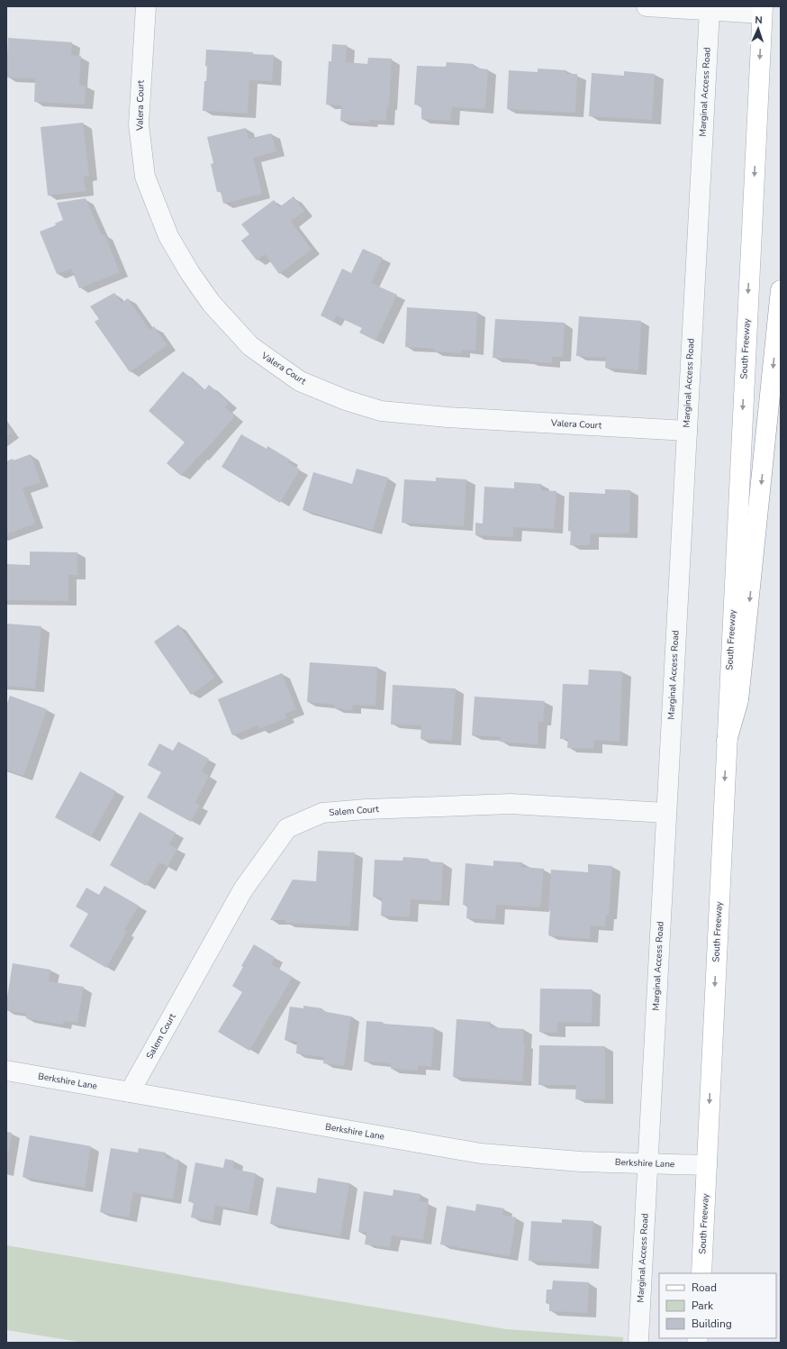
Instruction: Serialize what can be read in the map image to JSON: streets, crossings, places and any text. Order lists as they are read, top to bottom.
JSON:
{
  "streets": {
    "main road": ["South Freeway"],
    "street": [
      "Marginal Access Road",
      "Valera Court",
      "Salem Court",
      "Berkshire Lane"
    ]
  },
  "crossings": [
    ["Marginal Access Road", "Valera Court"],
    ["Marginal Access Road", "Salem Court"],
    ["Marginal Access Road", "Berkshire Lane"],
    ["South Freeway", "Berkshire Lane"],
    ["Salem Court", "Berkshire Lane"]
  ],
  "legend": ["Road", "Park", "Building"],
  "north": "top"
}
